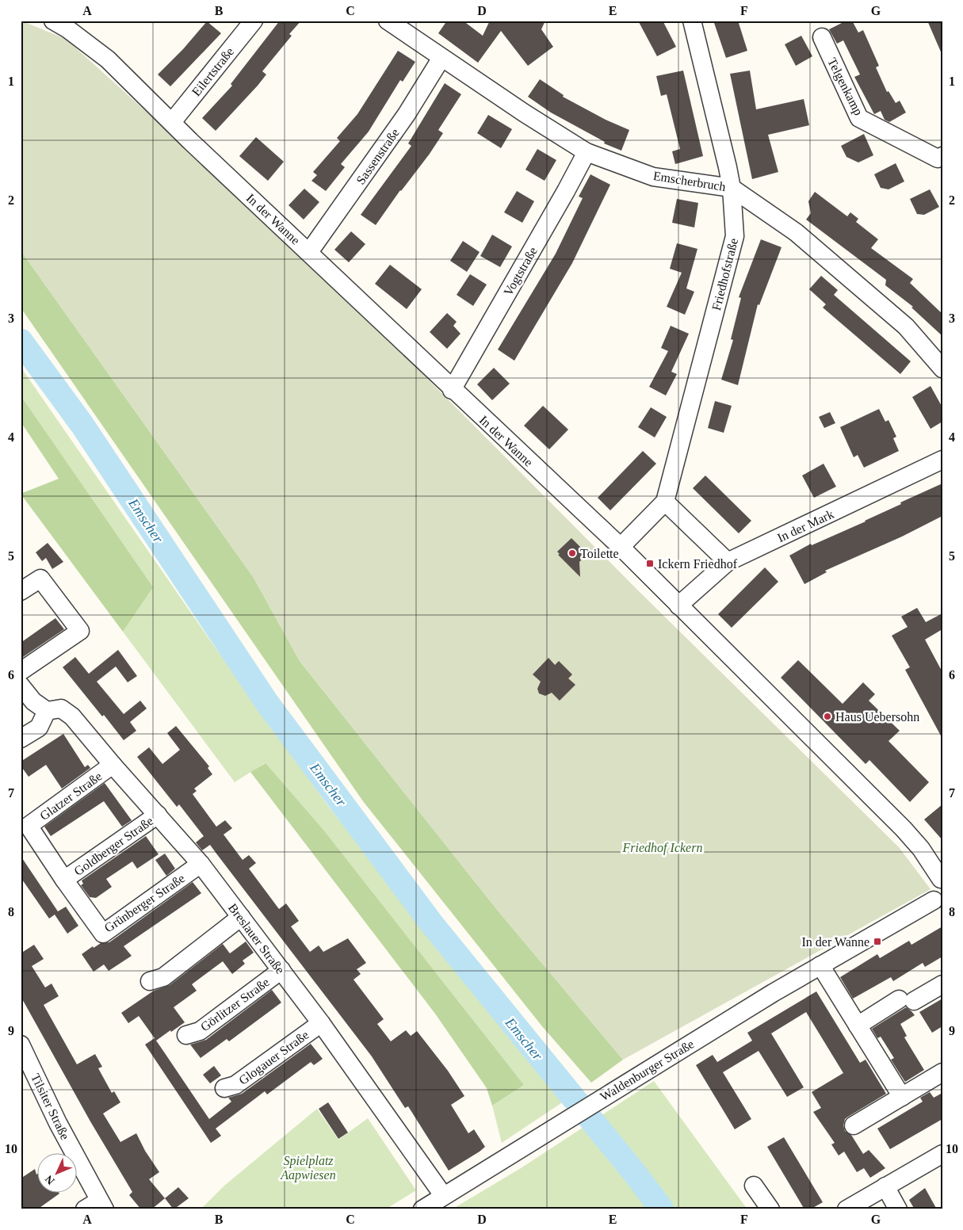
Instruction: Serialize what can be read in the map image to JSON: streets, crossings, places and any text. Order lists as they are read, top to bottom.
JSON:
{
  "streets": {
    "street": [
      "Eilertstraße",
      "Telgenkamp",
      "Sassenstraße",
      "Emscherbruch",
      "In der Wanne",
      "Vogtstraße",
      "Friedhofstraße",
      "In der Mark",
      "Glatzer Straße",
      "Goldberger Straße",
      "Grünberger Straße",
      "Breslauer Straße",
      "Görlitzer Straße",
      "Glogauer Straße",
      "Waldenburger Straße",
      "Tilsiter Straße"
    ]
  },
  "crossings": [
    ["Eilertstraße", "In der Wanne"],
    ["Sassenstraße", "Emscherbruch"],
    ["Sassenstraße", "In der Wanne"],
    ["Emscherbruch", "Vogtstraße"],
    ["Emscherbruch", "Friedhofstraße"],
    ["In der Wanne", "Vogtstraße"],
    ["In der Wanne", "Friedhofstraße"],
    ["In der Wanne", "In der Mark"],
    ["Glatzer Straße", "Goldberger Straße"],
    ["Glatzer Straße", "Breslauer Straße"],
    ["Goldberger Straße", "Grünberger Straße"],
    ["Goldberger Straße", "Breslauer Straße"],
    ["Grünberger Straße", "Breslauer Straße"],
    ["Breslauer Straße", "Görlitzer Straße"],
    ["Breslauer Straße", "Glogauer Straße"],
    ["Breslauer Straße", "Waldenburger Straße"]
  ],
  "water": ["Emscher"],
  "parks": ["Friedhof Ickern", "Spielplatz Aapwiesen"],
  "places": {
    "other": ["Toilette", "Haus Uebersohn"],
    "transit": ["Ickern Friedhof", "In der Wanne"]
  },
  "north": "bottom left",
  "grid": {
    "columns": [
      "A",
      "B",
      "C",
      "D",
      "E",
      "F",
      "G"
    ],
    "rows": [
      "1",
      "2",
      "3",
      "4",
      "5",
      "6",
      "7",
      "8",
      "9",
      "10"
    ]
  }
}
